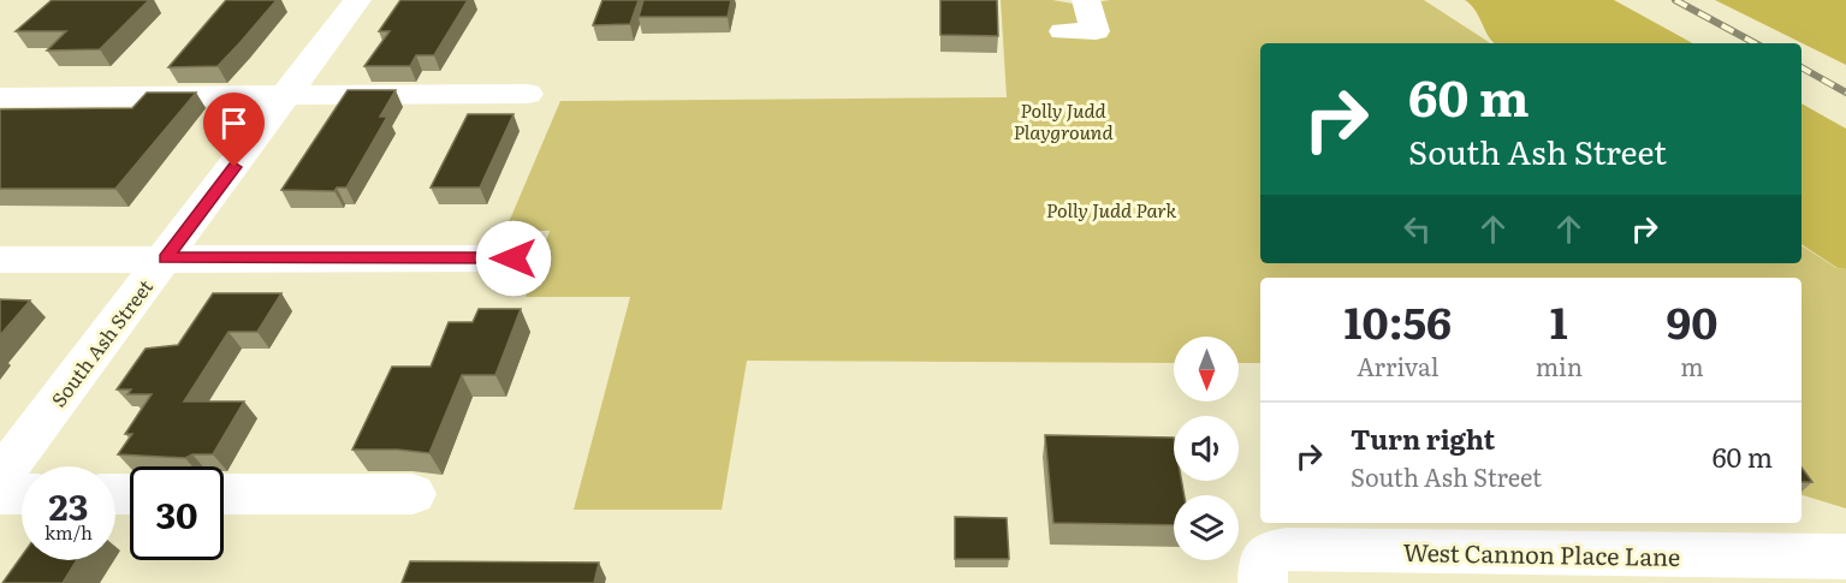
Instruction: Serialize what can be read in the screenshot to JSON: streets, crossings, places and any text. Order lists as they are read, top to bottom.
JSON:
{
  "streets": {
    "street": ["South Ash Street", "West Cannon Place Lane"]
  },
  "parks": ["Polly Judd Playground", "Polly Judd Park"],
  "north": "bottom",
  "page": {
    "turn": ["60 m", "South Ash Street"],
    "eta": [
      "10:56",
      "Arrival",
      "1",
      "min",
      "90",
      "m"
    ],
    "list": [
      {
        "name": "Turn right",
        "note": "South Ash Street",
        "value": "60 m"
      }
    ],
    "speed": "23 km/h",
    "limit": "30"
  }
}
